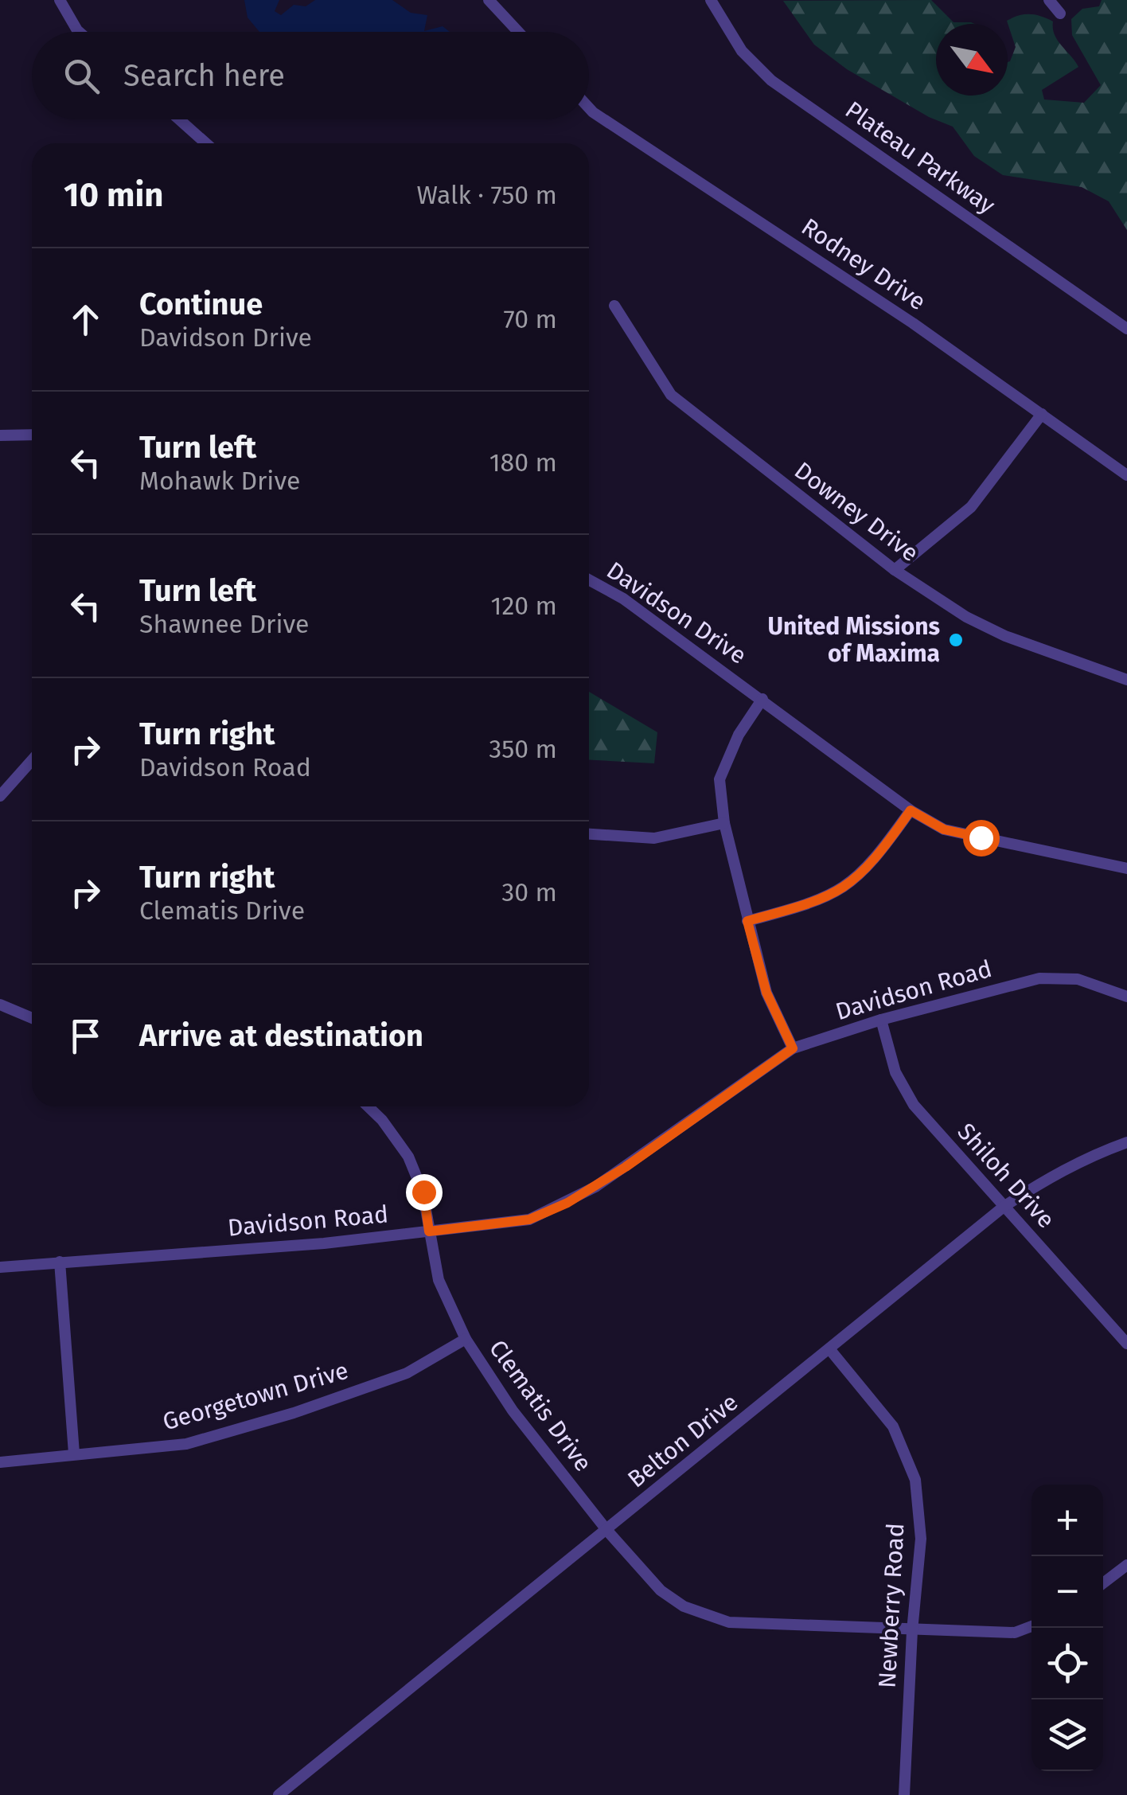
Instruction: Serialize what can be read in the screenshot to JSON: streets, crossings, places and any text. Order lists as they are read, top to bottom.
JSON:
{
  "streets": {
    "street": [
      "Plateau Parkway",
      "Rodney Drive",
      "Downey Drive",
      "Davidson Drive",
      "Davidson Road",
      "Shiloh Drive",
      "Georgetown Drive",
      "Clematis Drive",
      "Belton Drive",
      "Newberry Road"
    ]
  },
  "crossings": [
    ["Davidson Road", "Shiloh Drive"],
    ["Davidson Road", "Clematis Drive"],
    ["Shiloh Drive", "Belton Drive"],
    ["Georgetown Drive", "Clematis Drive"],
    ["Clematis Drive", "Belton Drive"],
    ["Clematis Drive", "Newberry Road"],
    ["Belton Drive", "Newberry Road"]
  ],
  "places": ["United Missions of Maxima"],
  "north": "bottom right",
  "page": {
    "search": "Search here",
    "heading": ["10 min", "Walk · 750 m"],
    "list": [
      ["Continue", "Davidson Drive", "70 m"],
      ["Turn left", "Mohawk Drive", "180 m"],
      ["Turn left", "Shawnee Drive", "120 m"],
      ["Turn right", "Davidson Road", "350 m"],
      ["Turn right", "Clematis Drive", "30 m"],
      "Arrive at destination"
    ],
    "map_buttons": ["+", "−"]
  }
}
